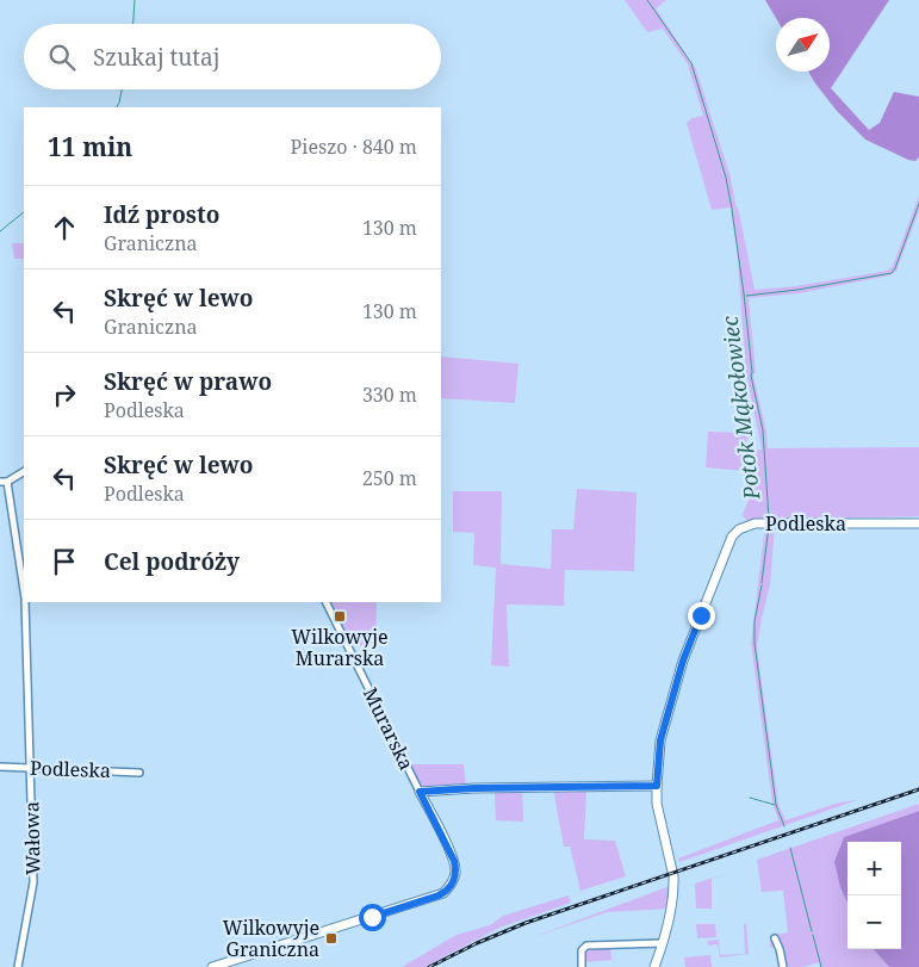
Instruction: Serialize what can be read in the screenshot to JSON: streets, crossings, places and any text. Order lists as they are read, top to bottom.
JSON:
{
  "streets": {
    "street": ["Podleska", "Murarska", "Wałowa"]
  },
  "crossings": [
    ["Podleska", "Wałowa"]
  ],
  "water": ["Potok Mąkołowiec"],
  "places": {
    "transit": ["Wilkowyje Murarska", "Wilkowyje Graniczna"]
  },
  "north": "top right",
  "page": {
    "search": "Szukaj tutaj",
    "heading": ["11 min", "Pieszo · 840 m"],
    "list": [
      ["Idź prosto", "Graniczna", "130 m"],
      ["Skręć w lewo", "Graniczna", "130 m"],
      ["Skręć w prawo", "Podleska", "330 m"],
      ["Skręć w lewo", "Podleska", "250 m"],
      "Cel podróży"
    ],
    "map_buttons": ["+", "−"]
  }
}
